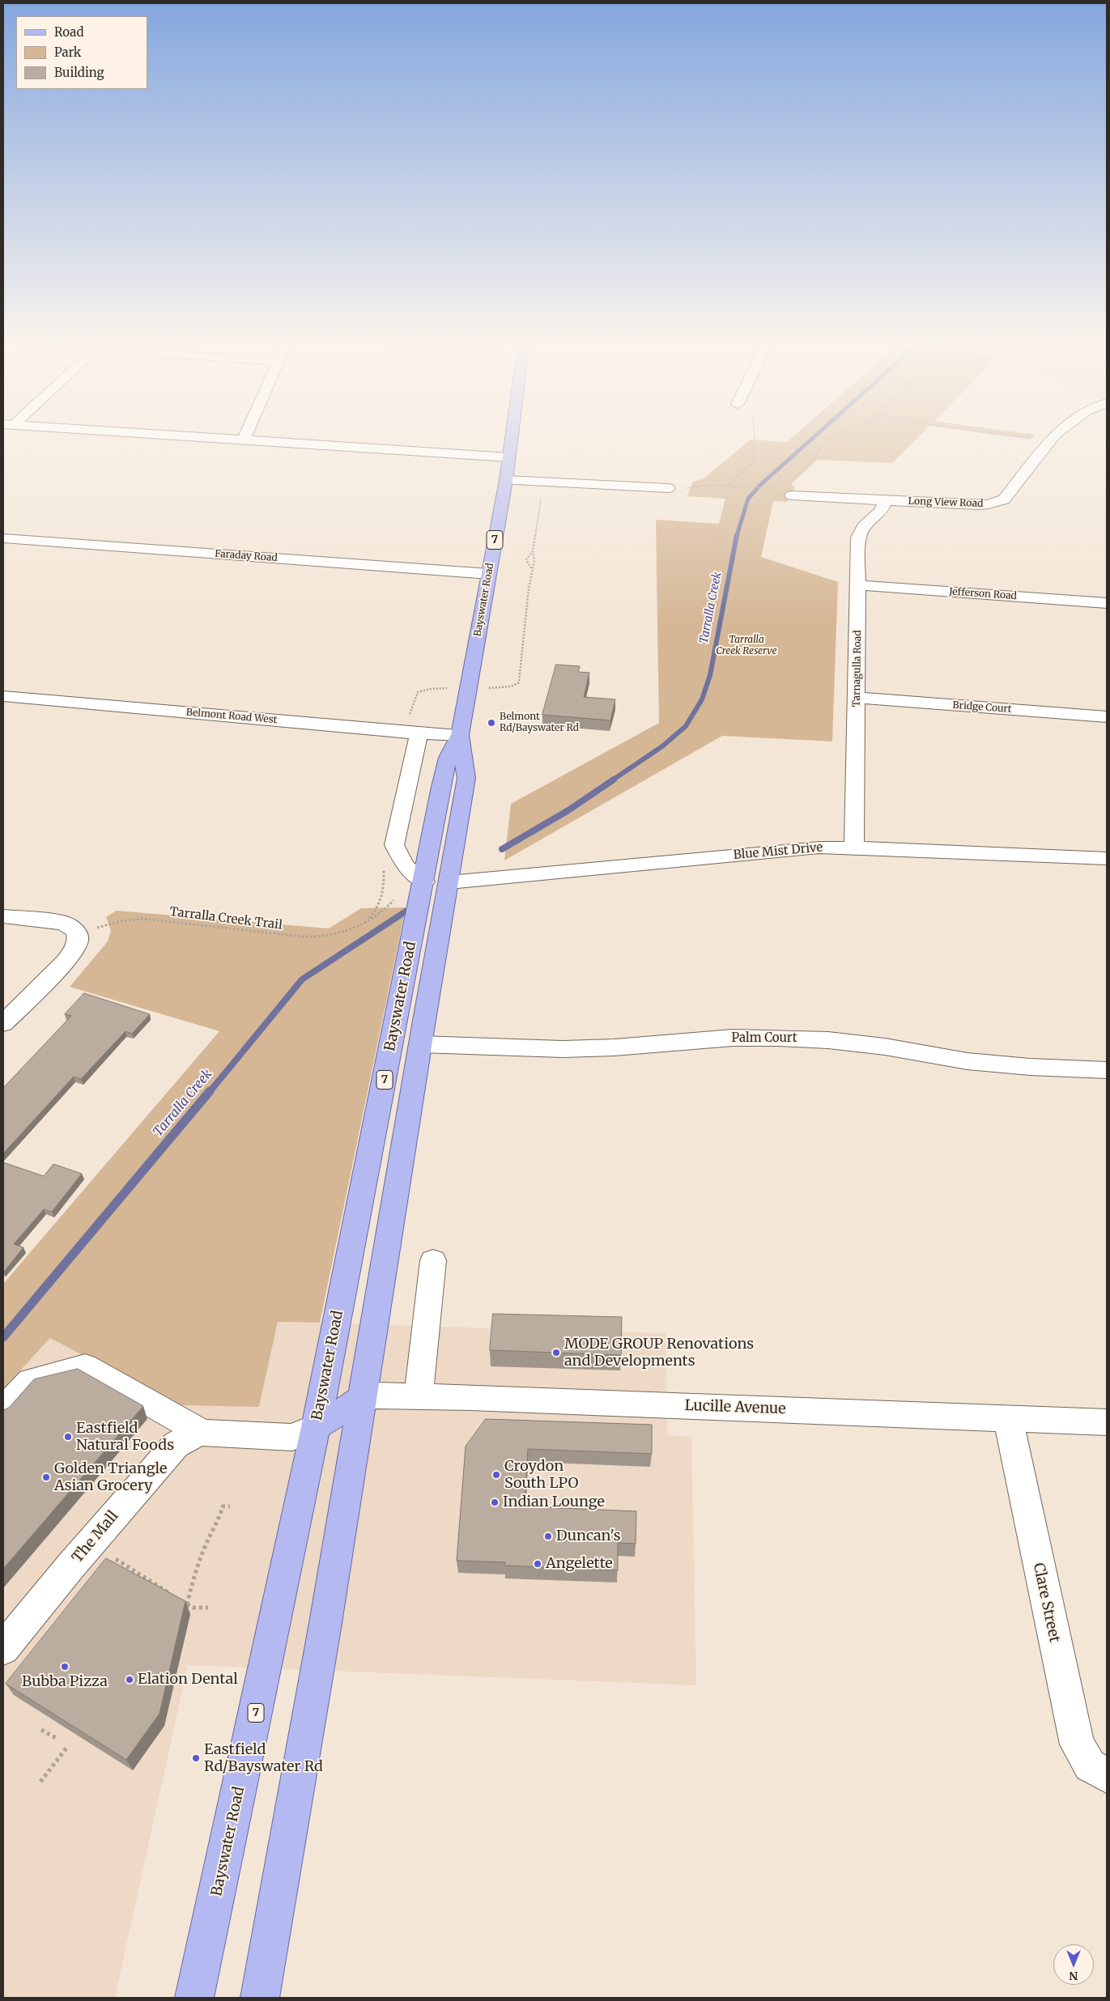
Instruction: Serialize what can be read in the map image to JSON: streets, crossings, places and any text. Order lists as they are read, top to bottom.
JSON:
{
  "streets": {
    "main road": ["7", "Bayswater Road"],
    "street": [
      "Long View Road",
      "Faraday Road",
      "Jefferson Road",
      "Tarnagulla Road",
      "Bridge Court",
      "Belmont Road West",
      "Blue Mist Drive",
      "Palm Court",
      "Lucille Avenue",
      "The Mall",
      "Clare Street"
    ],
    "path": ["Tarralla Creek Trail"]
  },
  "crossings": [
    ["Long View Road", "Tarnagulla Road"],
    ["Faraday Road", "Bayswater Road"],
    ["Jefferson Road", "Tarnagulla Road"],
    ["Bayswater Road", "Belmont Road West"],
    ["Bayswater Road", "Blue Mist Drive"],
    ["Bayswater Road", "Palm Court"],
    ["Bayswater Road", "Lucille Avenue"],
    ["Bayswater Road", "The Mall"],
    ["Tarnagulla Road", "Bridge Court"],
    ["Tarnagulla Road", "Blue Mist Drive"],
    ["Lucille Avenue", "Clare Street"]
  ],
  "water": ["Tarralla Creek"],
  "parks": ["Tarralla Creek Reserve"],
  "places": [
    "Belmont Rd/Bayswater Rd",
    "MODE GROUP Renovations and Developments",
    "Eastfield Natural Foods",
    "Croydon South LPO",
    "Golden Triangle Asian Grocery",
    "Indian Lounge",
    "Duncan's",
    "Angelette",
    "Bubba Pizza",
    "Elation Dental",
    "Eastfield Rd/Bayswater Rd"
  ],
  "legend": ["Road", "Park", "Building"],
  "north": "bottom"
}
